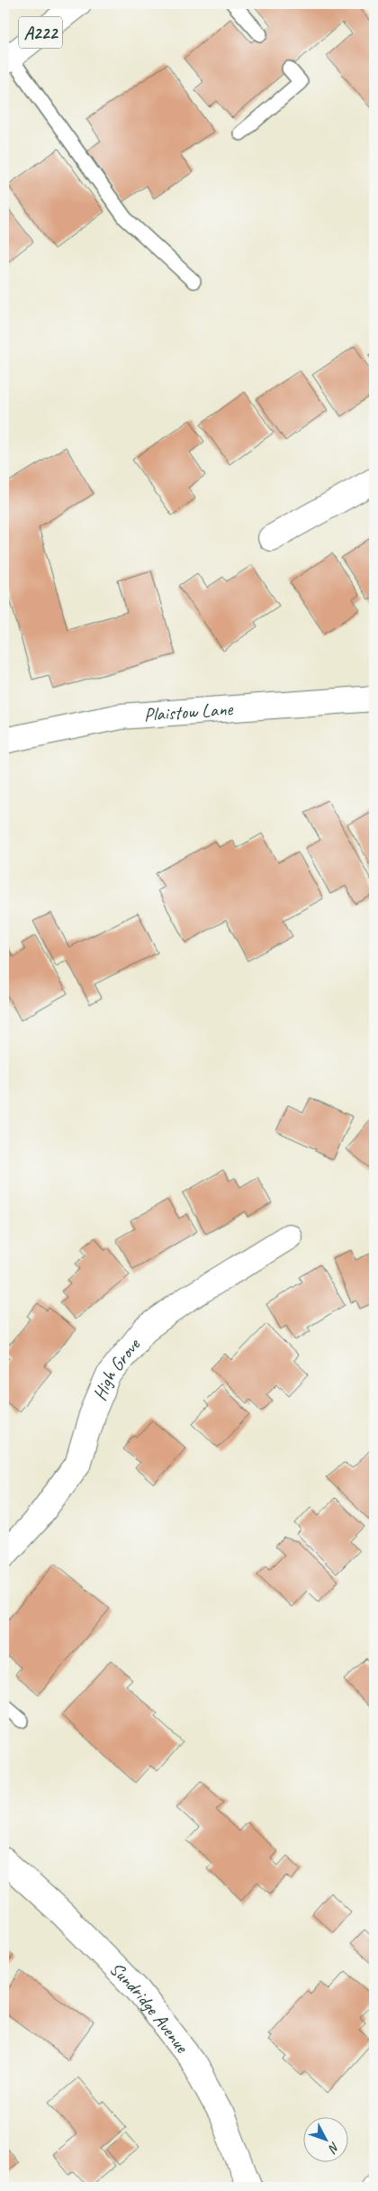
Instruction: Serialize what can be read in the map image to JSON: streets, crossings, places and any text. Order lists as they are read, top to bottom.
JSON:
{
  "streets": {
    "street": [
      "A222",
      "Plaistow Lane",
      "High Grove",
      "Sundridge Avenue"
    ]
  },
  "north": "bottom right"
}
